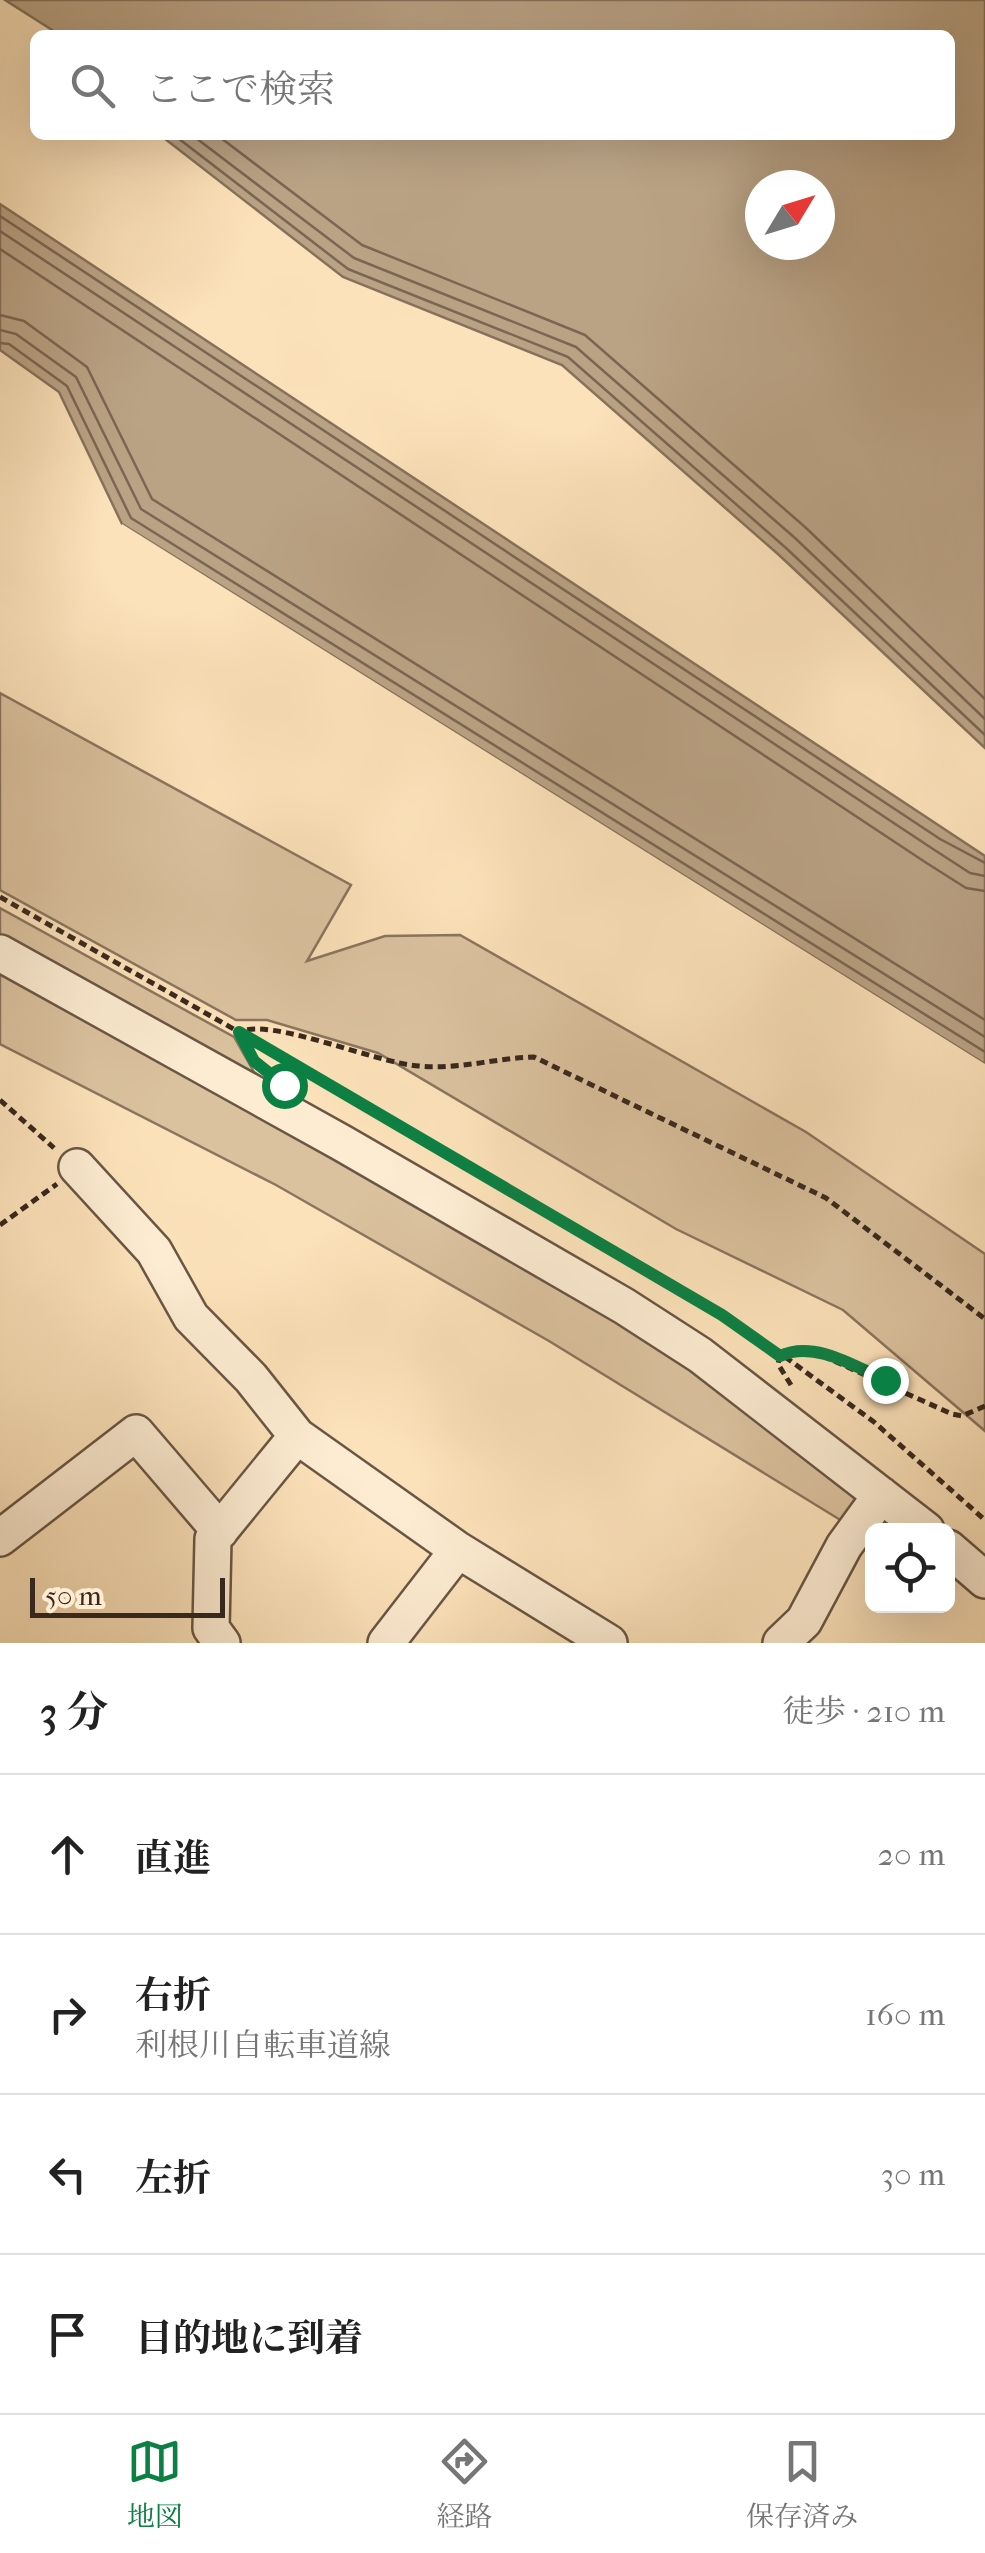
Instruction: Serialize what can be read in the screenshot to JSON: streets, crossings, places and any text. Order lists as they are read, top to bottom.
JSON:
{
  "scale_bar": "50 m",
  "north": "top right",
  "page": {
    "search": "ここで検索",
    "scale": "50 m",
    "heading": ["3 分", "徒歩 · 210 m"],
    "list": [
      ["直進", "20 m"],
      ["右折", "利根川自転車道線", "160 m"],
      ["左折", "30 m"],
      "目的地に到着"
    ],
    "nav": ["地図", "経路", "保存済み"]
  }
}
